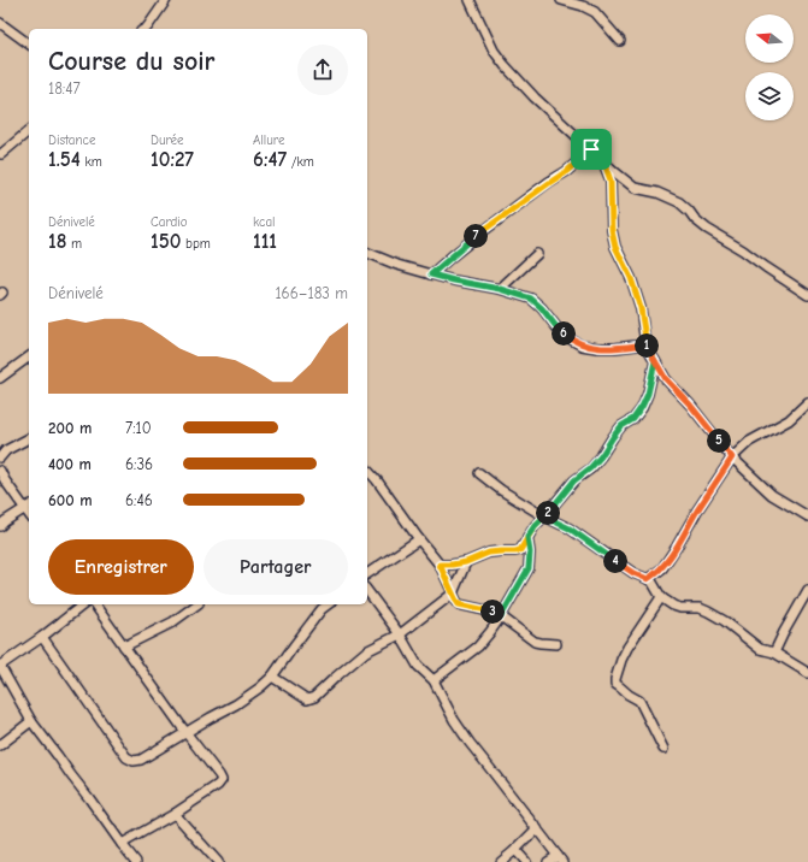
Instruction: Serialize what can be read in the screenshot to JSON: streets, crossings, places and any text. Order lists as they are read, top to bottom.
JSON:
{
  "north": "left",
  "page": {
    "heading": ["Course du soir", "18:47"],
    "stats": [
      ["Distance", "1.54 km"],
      ["Durée", "10:27"],
      ["Allure", "6:47 /km"],
      ["Dénivelé", "18 m"],
      ["Cardio", "150 bpm"],
      ["kcal", "111"]
    ],
    "pins": [
      "7",
      "6",
      "1",
      "5",
      "2",
      "4",
      "3"
    ],
    "chart": ["Dénivelé", "166–183 m"],
    "list": [
      {
        "name": "200 m",
        "note": "7:10"
      },
      {
        "name": "400 m",
        "note": "6:36"
      },
      {
        "name": "600 m",
        "note": "6:46"
      }
    ],
    "buttons": ["Enregistrer", "Partager"]
  }
}
